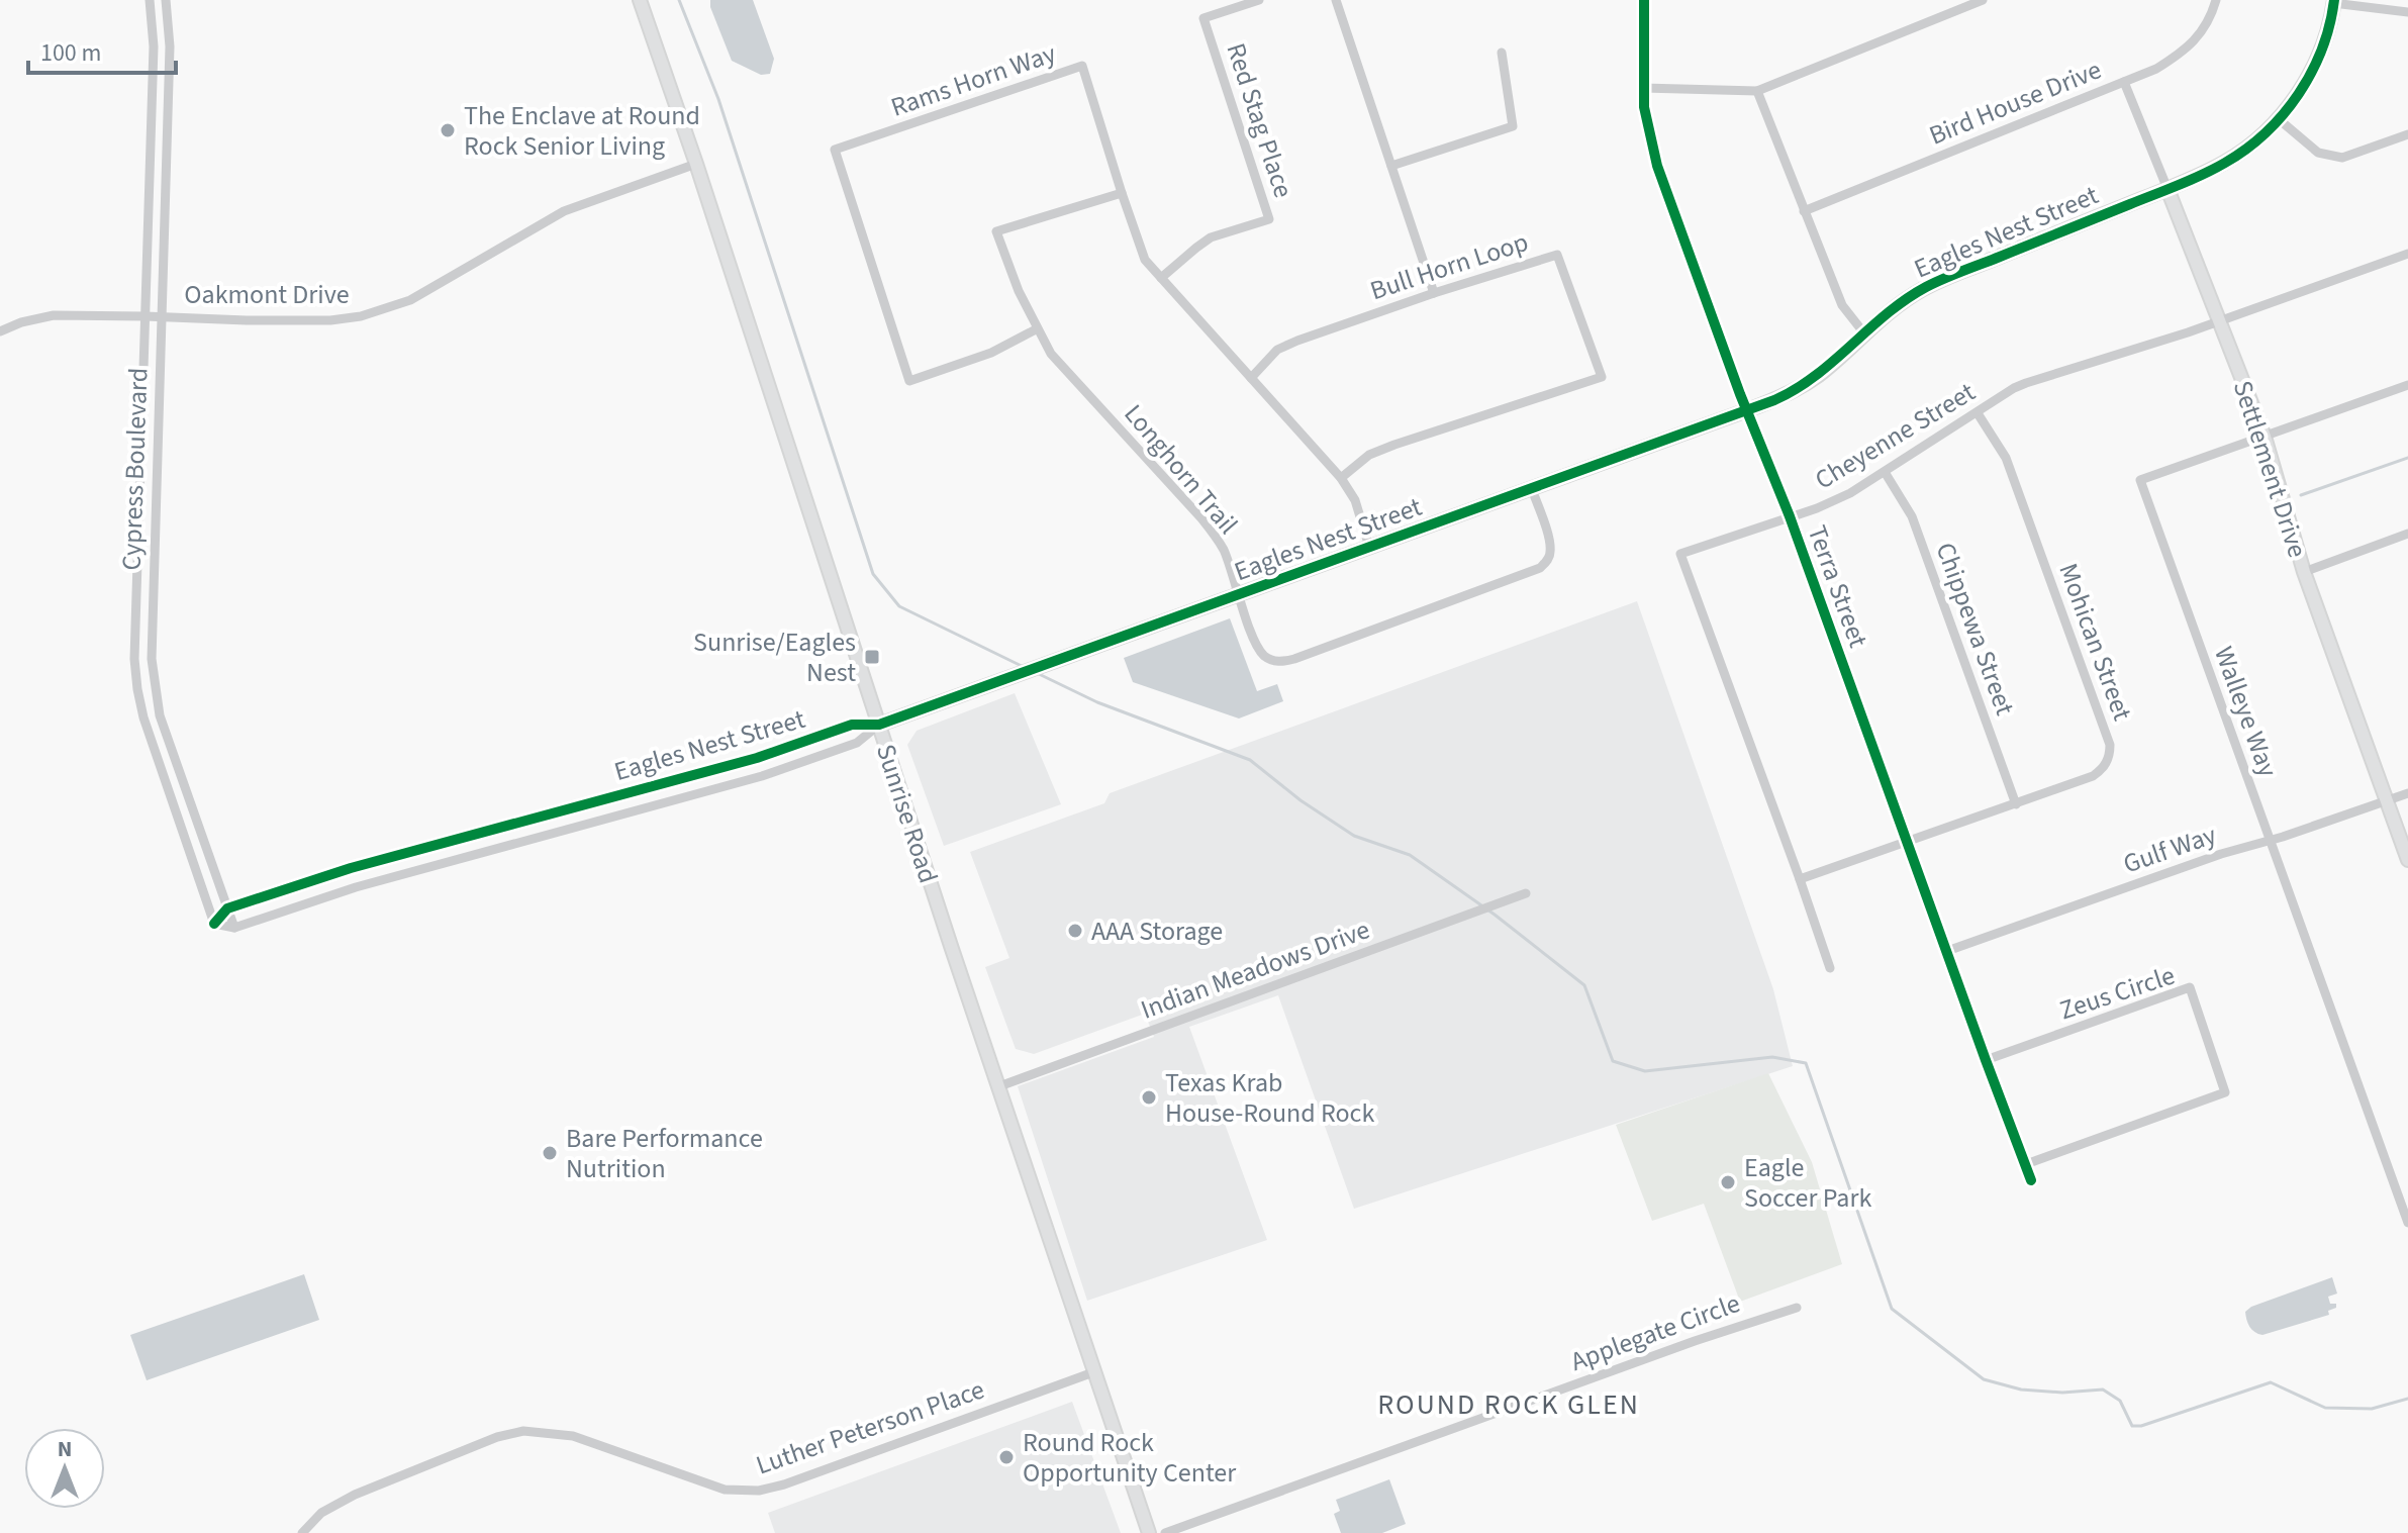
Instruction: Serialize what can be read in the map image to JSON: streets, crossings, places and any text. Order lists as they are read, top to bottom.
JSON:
{
  "streets": {
    "street": [
      "Rams Horn Way",
      "Bird House Drive",
      "Red Stag Place",
      "Eagles Nest Street",
      "Bull Horn Loop",
      "Oakmont Drive",
      "Cheyenne Street",
      "Cypress Boulevard",
      "Longhorn Trail",
      "Settlement Drive",
      "Terra Street",
      "Chippewa Street",
      "Mohican Street",
      "Walleye Way",
      "Sunrise Road",
      "Gulf Way",
      "Indian Meadows Drive",
      "Zeus Circle",
      "Applegate Circle",
      "Luther Peterson Place"
    ]
  },
  "crossings": [
    ["Rams Horn Way", "Red Stag Place"],
    ["Rams Horn Way", "Eagles Nest Street"],
    ["Rams Horn Way", "Bull Horn Loop"],
    ["Rams Horn Way", "Longhorn Trail"],
    ["Bird House Drive", "Settlement Drive"],
    ["Eagles Nest Street", "Cypress Boulevard"],
    ["Eagles Nest Street", "Longhorn Trail"],
    ["Eagles Nest Street", "Settlement Drive"],
    ["Eagles Nest Street", "Terra Street"],
    ["Eagles Nest Street", "Sunrise Road"],
    ["Oakmont Drive", "Cypress Boulevard"],
    ["Oakmont Drive", "Sunrise Road"],
    ["Cheyenne Street", "Settlement Drive"],
    ["Cheyenne Street", "Terra Street"],
    ["Cheyenne Street", "Chippewa Street"],
    ["Cheyenne Street", "Mohican Street"],
    ["Settlement Drive", "Walleye Way"],
    ["Settlement Drive", "Gulf Way"],
    ["Terra Street", "Mohican Street"],
    ["Terra Street", "Gulf Way"],
    ["Terra Street", "Zeus Circle"],
    ["Chippewa Street", "Mohican Street"],
    ["Walleye Way", "Gulf Way"],
    ["Sunrise Road", "Indian Meadows Drive"],
    ["Sunrise Road", "Luther Peterson Place"]
  ],
  "districts": ["ROUND ROCK GLEN"],
  "places": {
    "other": [
      "The Enclave at Round Rock Senior Living",
      "AAA Storage",
      "Texas Krab House-Round Rock",
      "Bare Performance Nutrition",
      "Eagle Soccer Park",
      "Round Rock Opportunity Center"
    ],
    "transit": ["Sunrise/Eagles Nest"]
  },
  "scale_bar": "100 m",
  "north": "top"
}
